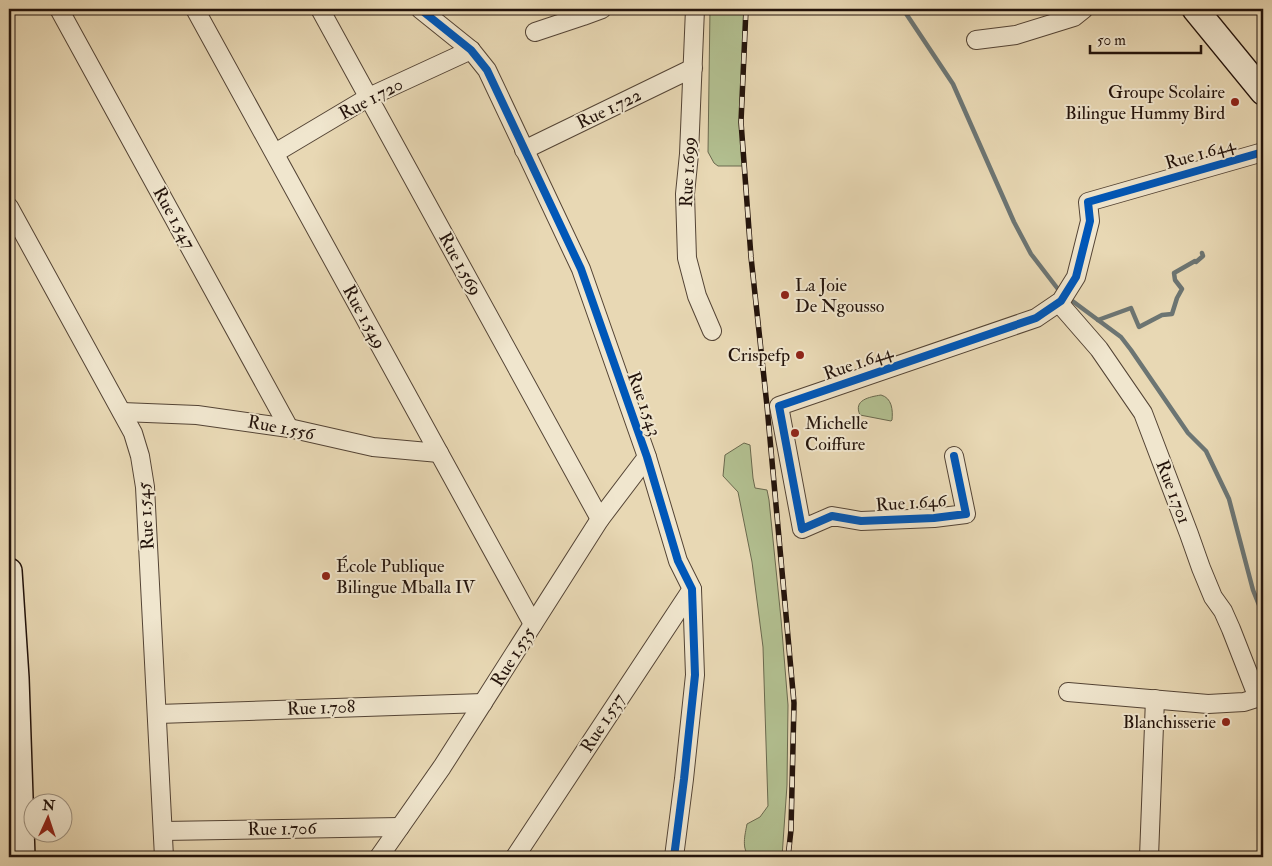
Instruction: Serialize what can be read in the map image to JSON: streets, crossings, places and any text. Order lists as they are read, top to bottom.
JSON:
{
  "streets": {
    "street": [
      "Rue 1.720",
      "Rue 1.722",
      "Rue 1.644",
      "Rue 1.699",
      "Rue 1.547",
      "Rue 1.569",
      "Rue 1.549",
      "Rue 1.543",
      "Rue 1.556",
      "Rue 1.701",
      "Rue 1.646",
      "Rue 1.545",
      "Rue 1.535",
      "Rue 1.708",
      "Rue 1.537",
      "Rue 1.706"
    ]
  },
  "crossings": [
    ["Rue 1.720", "Rue 1.569"],
    ["Rue 1.720", "Rue 1.549"],
    ["Rue 1.720", "Rue 1.543"],
    ["Rue 1.722", "Rue 1.699"],
    ["Rue 1.722", "Rue 1.543"],
    ["Rue 1.644", "Rue 1.701"],
    ["Rue 1.644", "Rue 1.646"],
    ["Rue 1.547", "Rue 1.556"],
    ["Rue 1.569", "Rue 1.535"],
    ["Rue 1.549", "Rue 1.556"],
    ["Rue 1.549", "Rue 1.535"],
    ["Rue 1.543", "Rue 1.535"],
    ["Rue 1.543", "Rue 1.537"],
    ["Rue 1.556", "Rue 1.545"],
    ["Rue 1.545", "Rue 1.708"],
    ["Rue 1.545", "Rue 1.706"],
    ["Rue 1.535", "Rue 1.708"],
    ["Rue 1.535", "Rue 1.706"]
  ],
  "places": [
    "Groupe Scolaire Bilingue Hummy Bird",
    "La Joie De Ngousso",
    "Crispefp",
    "Michelle Coiffure",
    "École Publique Bilingue Mballa IV",
    "Blanchisserie"
  ],
  "scale_bar": "50 m",
  "north": "top"
}
